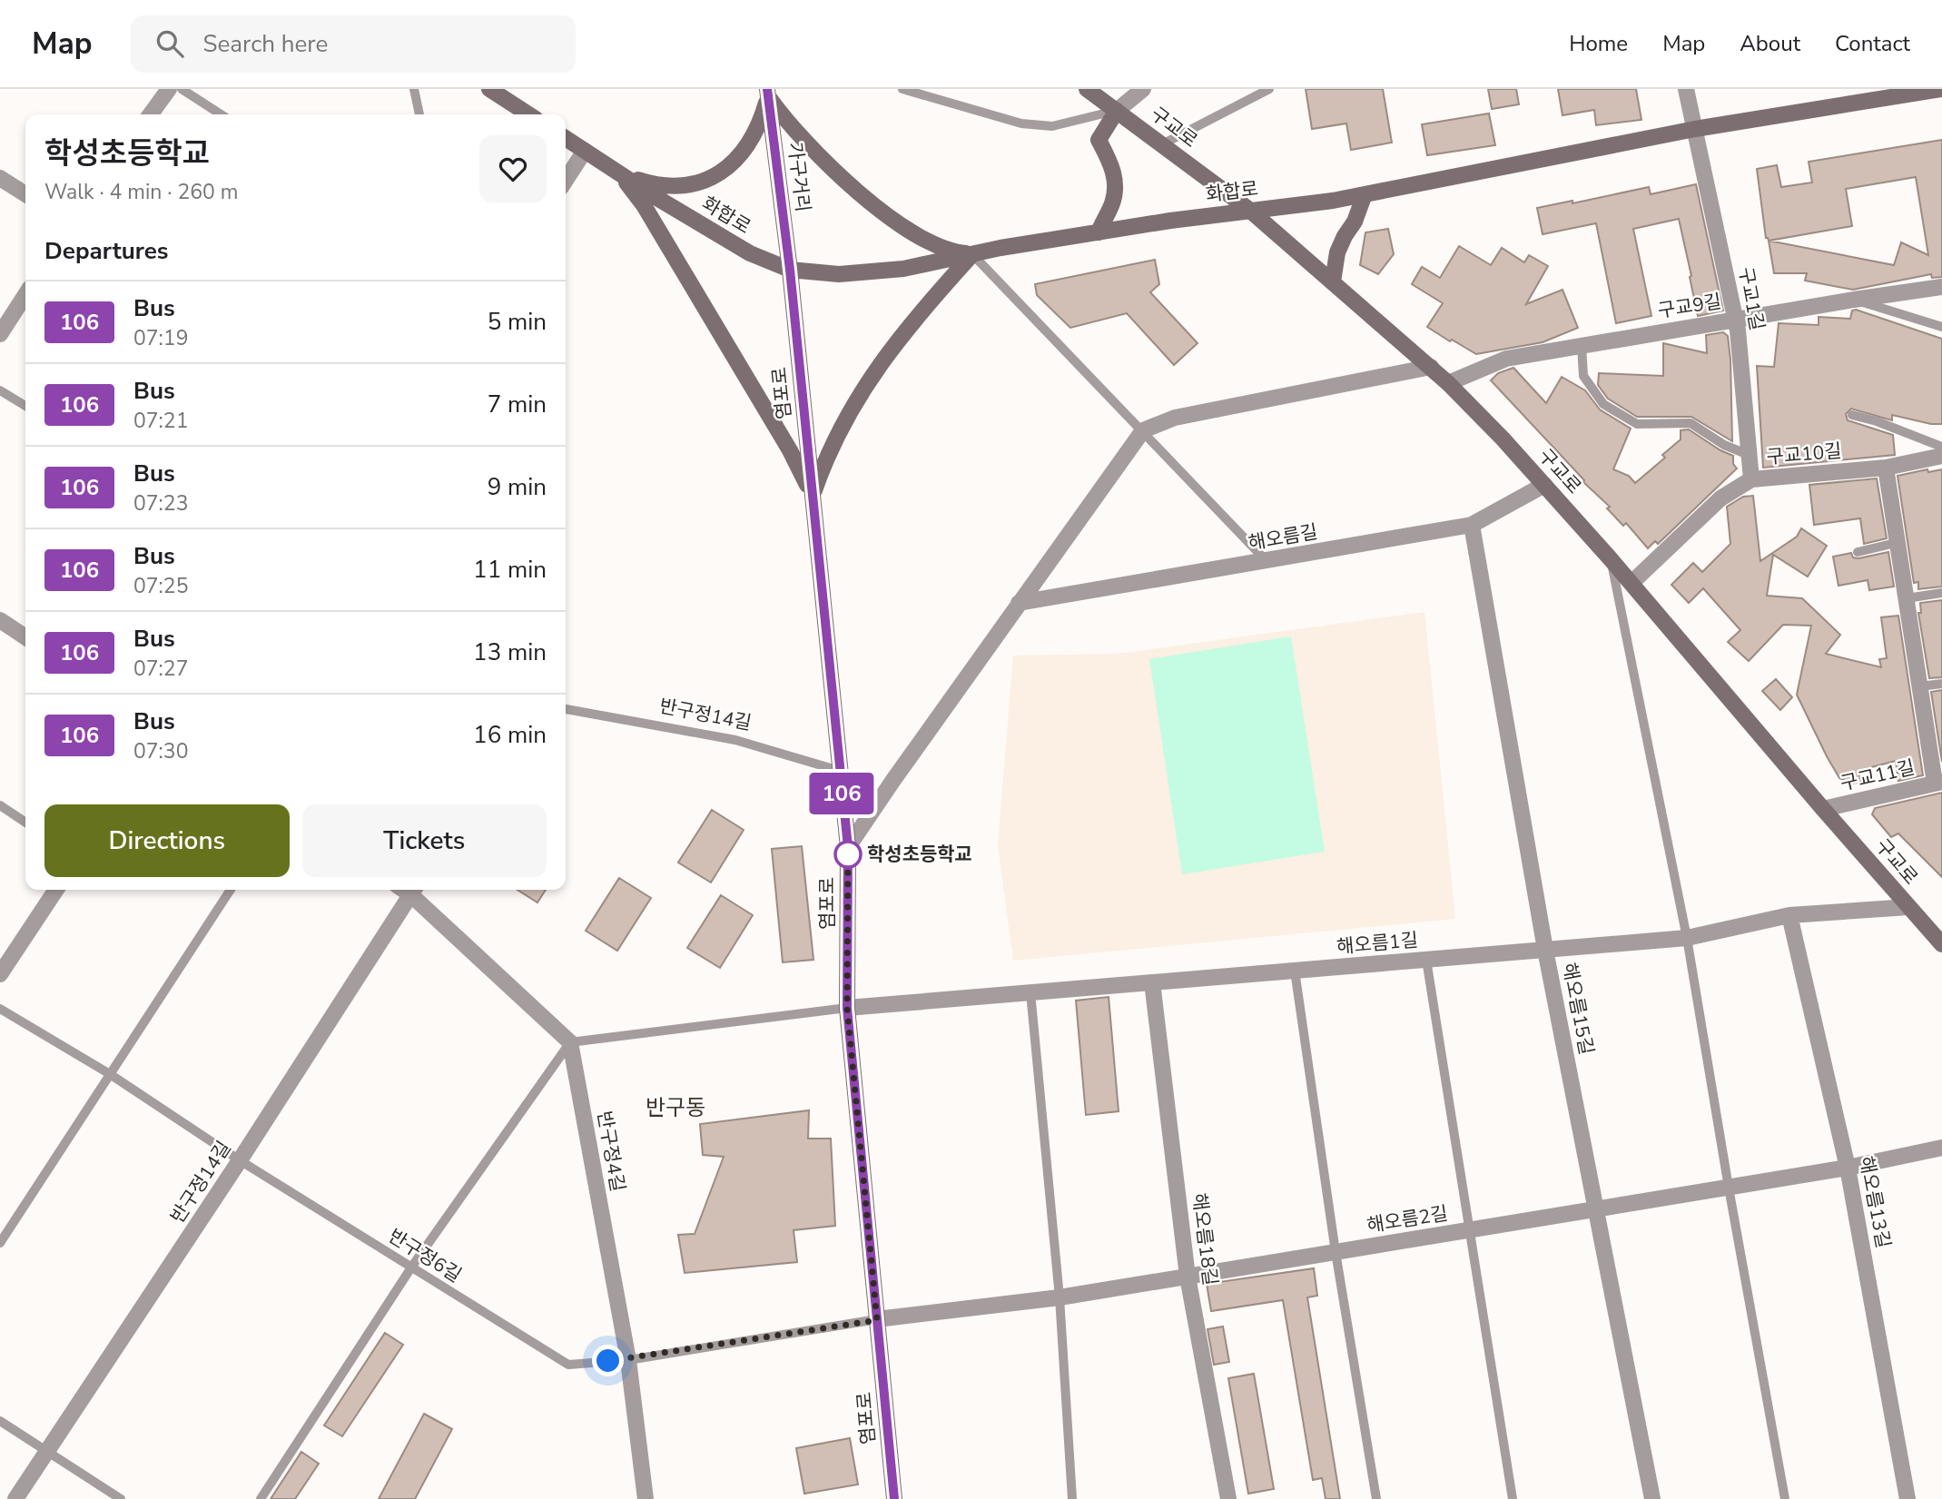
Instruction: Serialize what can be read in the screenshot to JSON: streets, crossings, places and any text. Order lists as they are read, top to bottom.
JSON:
{
  "streets": {
    "main road": [
      "구교로",
      "가구거리",
      "화합로",
      "염포로"
    ],
    "street": [
      "구교1길",
      "구교9길",
      "구교10길",
      "해오름길",
      "반구정14길",
      "구교11길",
      "해오름1길",
      "해오름15길",
      "반구정4길",
      "해오름13길",
      "해오름2길",
      "해오름18길"
    ],
    "lane": ["반구정6길"]
  },
  "crossings": [
    ["구교로", "화합로"],
    ["구교로", "구교9길"],
    ["구교로", "구교10길"],
    ["구교로", "해오름길"],
    ["구교로", "구교11길"],
    ["구교로", "해오름1길"],
    ["가구거리", "화합로"],
    ["가구거리", "염포로"],
    ["화합로", "구교1길"],
    ["화합로", "염포로"],
    ["구교1길", "구교9길"],
    ["구교1길", "구교10길"],
    ["염포로", "반구정14길"],
    ["염포로", "해오름1길"],
    ["염포로", "해오름2길"],
    ["염포로", "반구정6길"],
    ["해오름길", "해오름15길"],
    ["반구정14길", "반구정6길"],
    ["해오름1길", "해오름15길"],
    ["해오름1길", "해오름13길"],
    ["해오름1길", "해오름18길"],
    ["해오름15길", "해오름2길"],
    ["반구정4길", "반구정6길"],
    ["해오름13길", "해오름2길"],
    ["해오름2길", "해오름18길"],
    ["해오름2길", "반구정6길"]
  ],
  "districts": ["반구동"],
  "places": ["학성초등학교"],
  "lines": ["bus line 106"],
  "page": {
    "header": "Map",
    "search": "Search here",
    "nav": [
      "Home",
      "Map",
      "About",
      "Contact"
    ],
    "on_map": "106",
    "heading": [
      ["학성초등학교", "Walk · 4 min · 260 m"],
      "Departures"
    ],
    "list": [
      {
        "mark": "106",
        "name": "Bus",
        "note": "07:19",
        "value": "5 min"
      },
      {
        "mark": "106",
        "name": "Bus",
        "note": "07:21",
        "value": "7 min"
      },
      {
        "mark": "106",
        "name": "Bus",
        "note": "07:23",
        "value": "9 min"
      },
      {
        "mark": "106",
        "name": "Bus",
        "note": "07:25",
        "value": "11 min"
      },
      {
        "mark": "106",
        "name": "Bus",
        "note": "07:27",
        "value": "13 min"
      },
      {
        "mark": "106",
        "name": "Bus",
        "note": "07:30",
        "value": "16 min"
      }
    ],
    "buttons": ["Directions", "Tickets"]
  }
}
